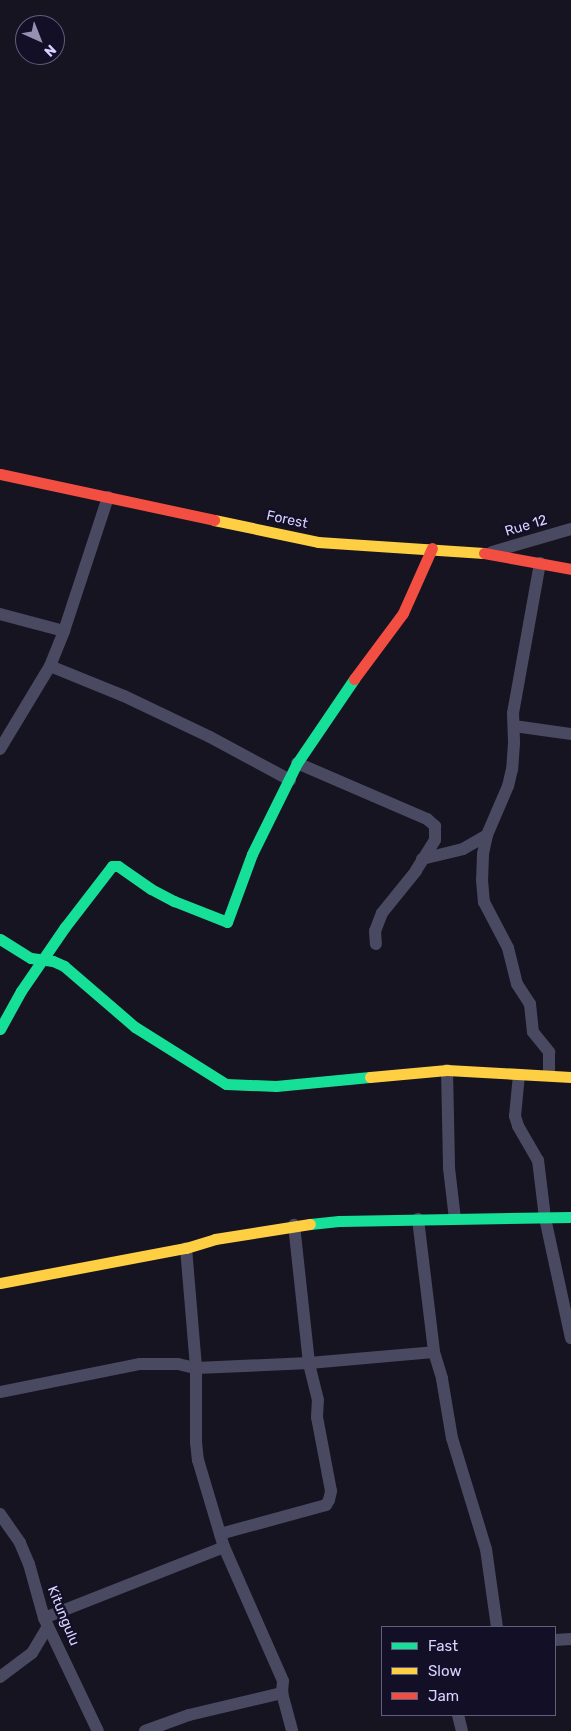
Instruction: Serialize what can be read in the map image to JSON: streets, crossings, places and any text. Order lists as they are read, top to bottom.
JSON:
{
  "streets": {
    "street": ["Forest", "Rue 12", "Kitungulu"]
  },
  "crossings": [
    ["Forest", "Rue 12"]
  ],
  "legend": ["Fast", "Slow", "Jam"],
  "north": "bottom right"
}
